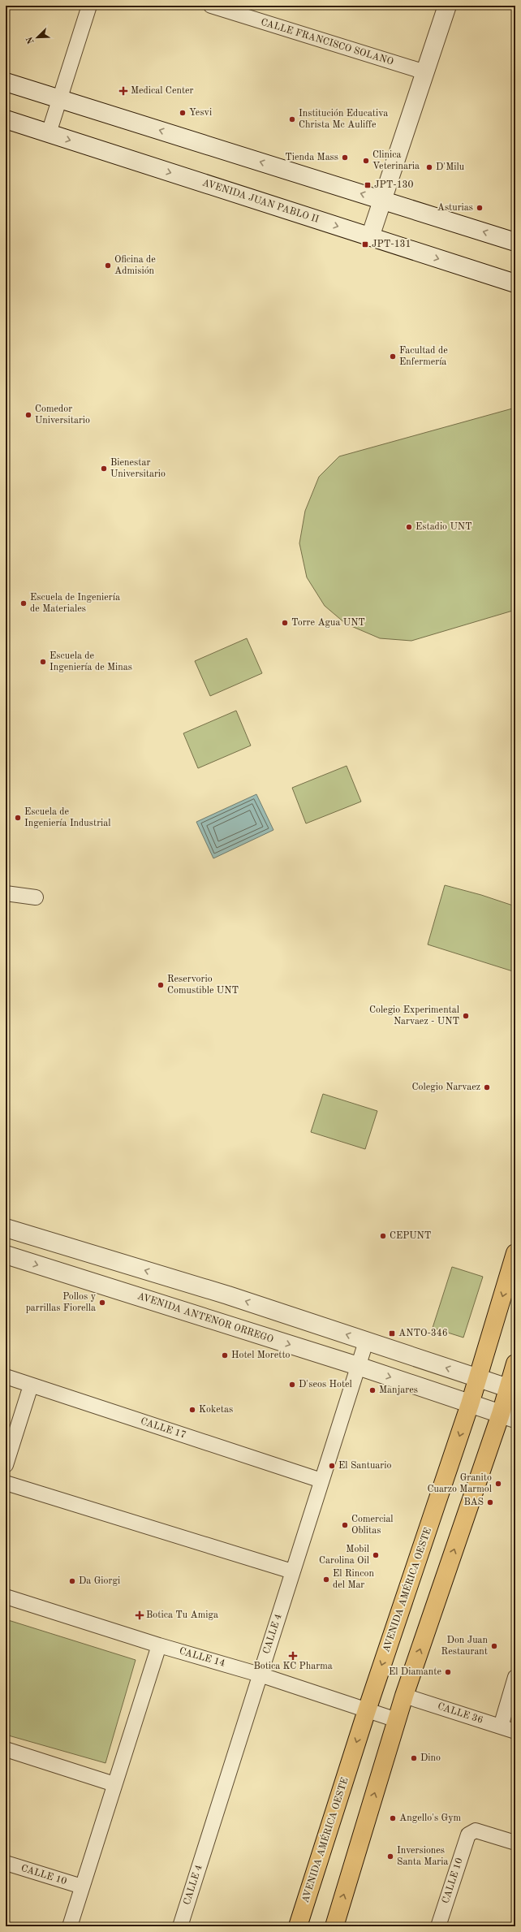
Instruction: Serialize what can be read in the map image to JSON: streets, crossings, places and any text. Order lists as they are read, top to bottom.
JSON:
{
  "streets": {
    "main road": ["AVENIDA AMÉRICA OESTE"],
    "street": [
      "CALLE FRANCISCO SOLANO",
      "AVENIDA JUAN PABLO II",
      "AVENIDA ANTENOR ORREGO",
      "CALLE 17",
      "CALLE 4",
      "CALLE 14",
      "CALLE 36",
      "CALLE 10"
    ]
  },
  "crossings": [
    ["AVENIDA ANTENOR ORREGO", "AVENIDA AMÉRICA OESTE"],
    ["AVENIDA ANTENOR ORREGO", "CALLE 4"],
    ["CALLE 17", "CALLE 4"],
    ["AVENIDA AMÉRICA OESTE", "CALLE 14"],
    ["CALLE 4", "CALLE 14"]
  ],
  "places": {
    "health": ["Medical Center", "Botica Tu Amiga", "Botica KC Pharma"],
    "other": [
      "Yesvi",
      "Institución Educativa Christa Mc Auliffe",
      "Tienda Mass",
      "Clinica Veterinaria",
      "D'Milu",
      "Asturias",
      "Oficina de Admisión",
      "Facultad de Enfermería",
      "Comedor Universitario",
      "Bienestar Universitario",
      "Estadio UNT",
      "Escuela de Ingeniería de Materiales",
      "Torre Agua UNT",
      "Escuela de Ingeniería de Minas",
      "Escuela de Ingeniería Industrial",
      "Reservorio Comustible UNT",
      "Colegio Experimental Narvaez - UNT",
      "Colegio Narvaez",
      "CEPUNT",
      "Pollos y parrillas Fiorella",
      "Hotel Moretto",
      "D'seos Hotel",
      "Manjares",
      "Koketas",
      "El Santuario",
      "Granito Cuarzo Marmol",
      "BAS",
      "Comercial Oblitas",
      "Mobil Carolina Oil",
      "El Rincon del Mar",
      "Da Giorgi",
      "Don Juan Restaurant",
      "El Diamante",
      "Dino",
      "Angello's Gym",
      "Inversiones Santa Maria"
    ],
    "transit": ["JPT-130", "JPT-131", "ANTO-346"]
  },
  "north": "bottom left"
}
